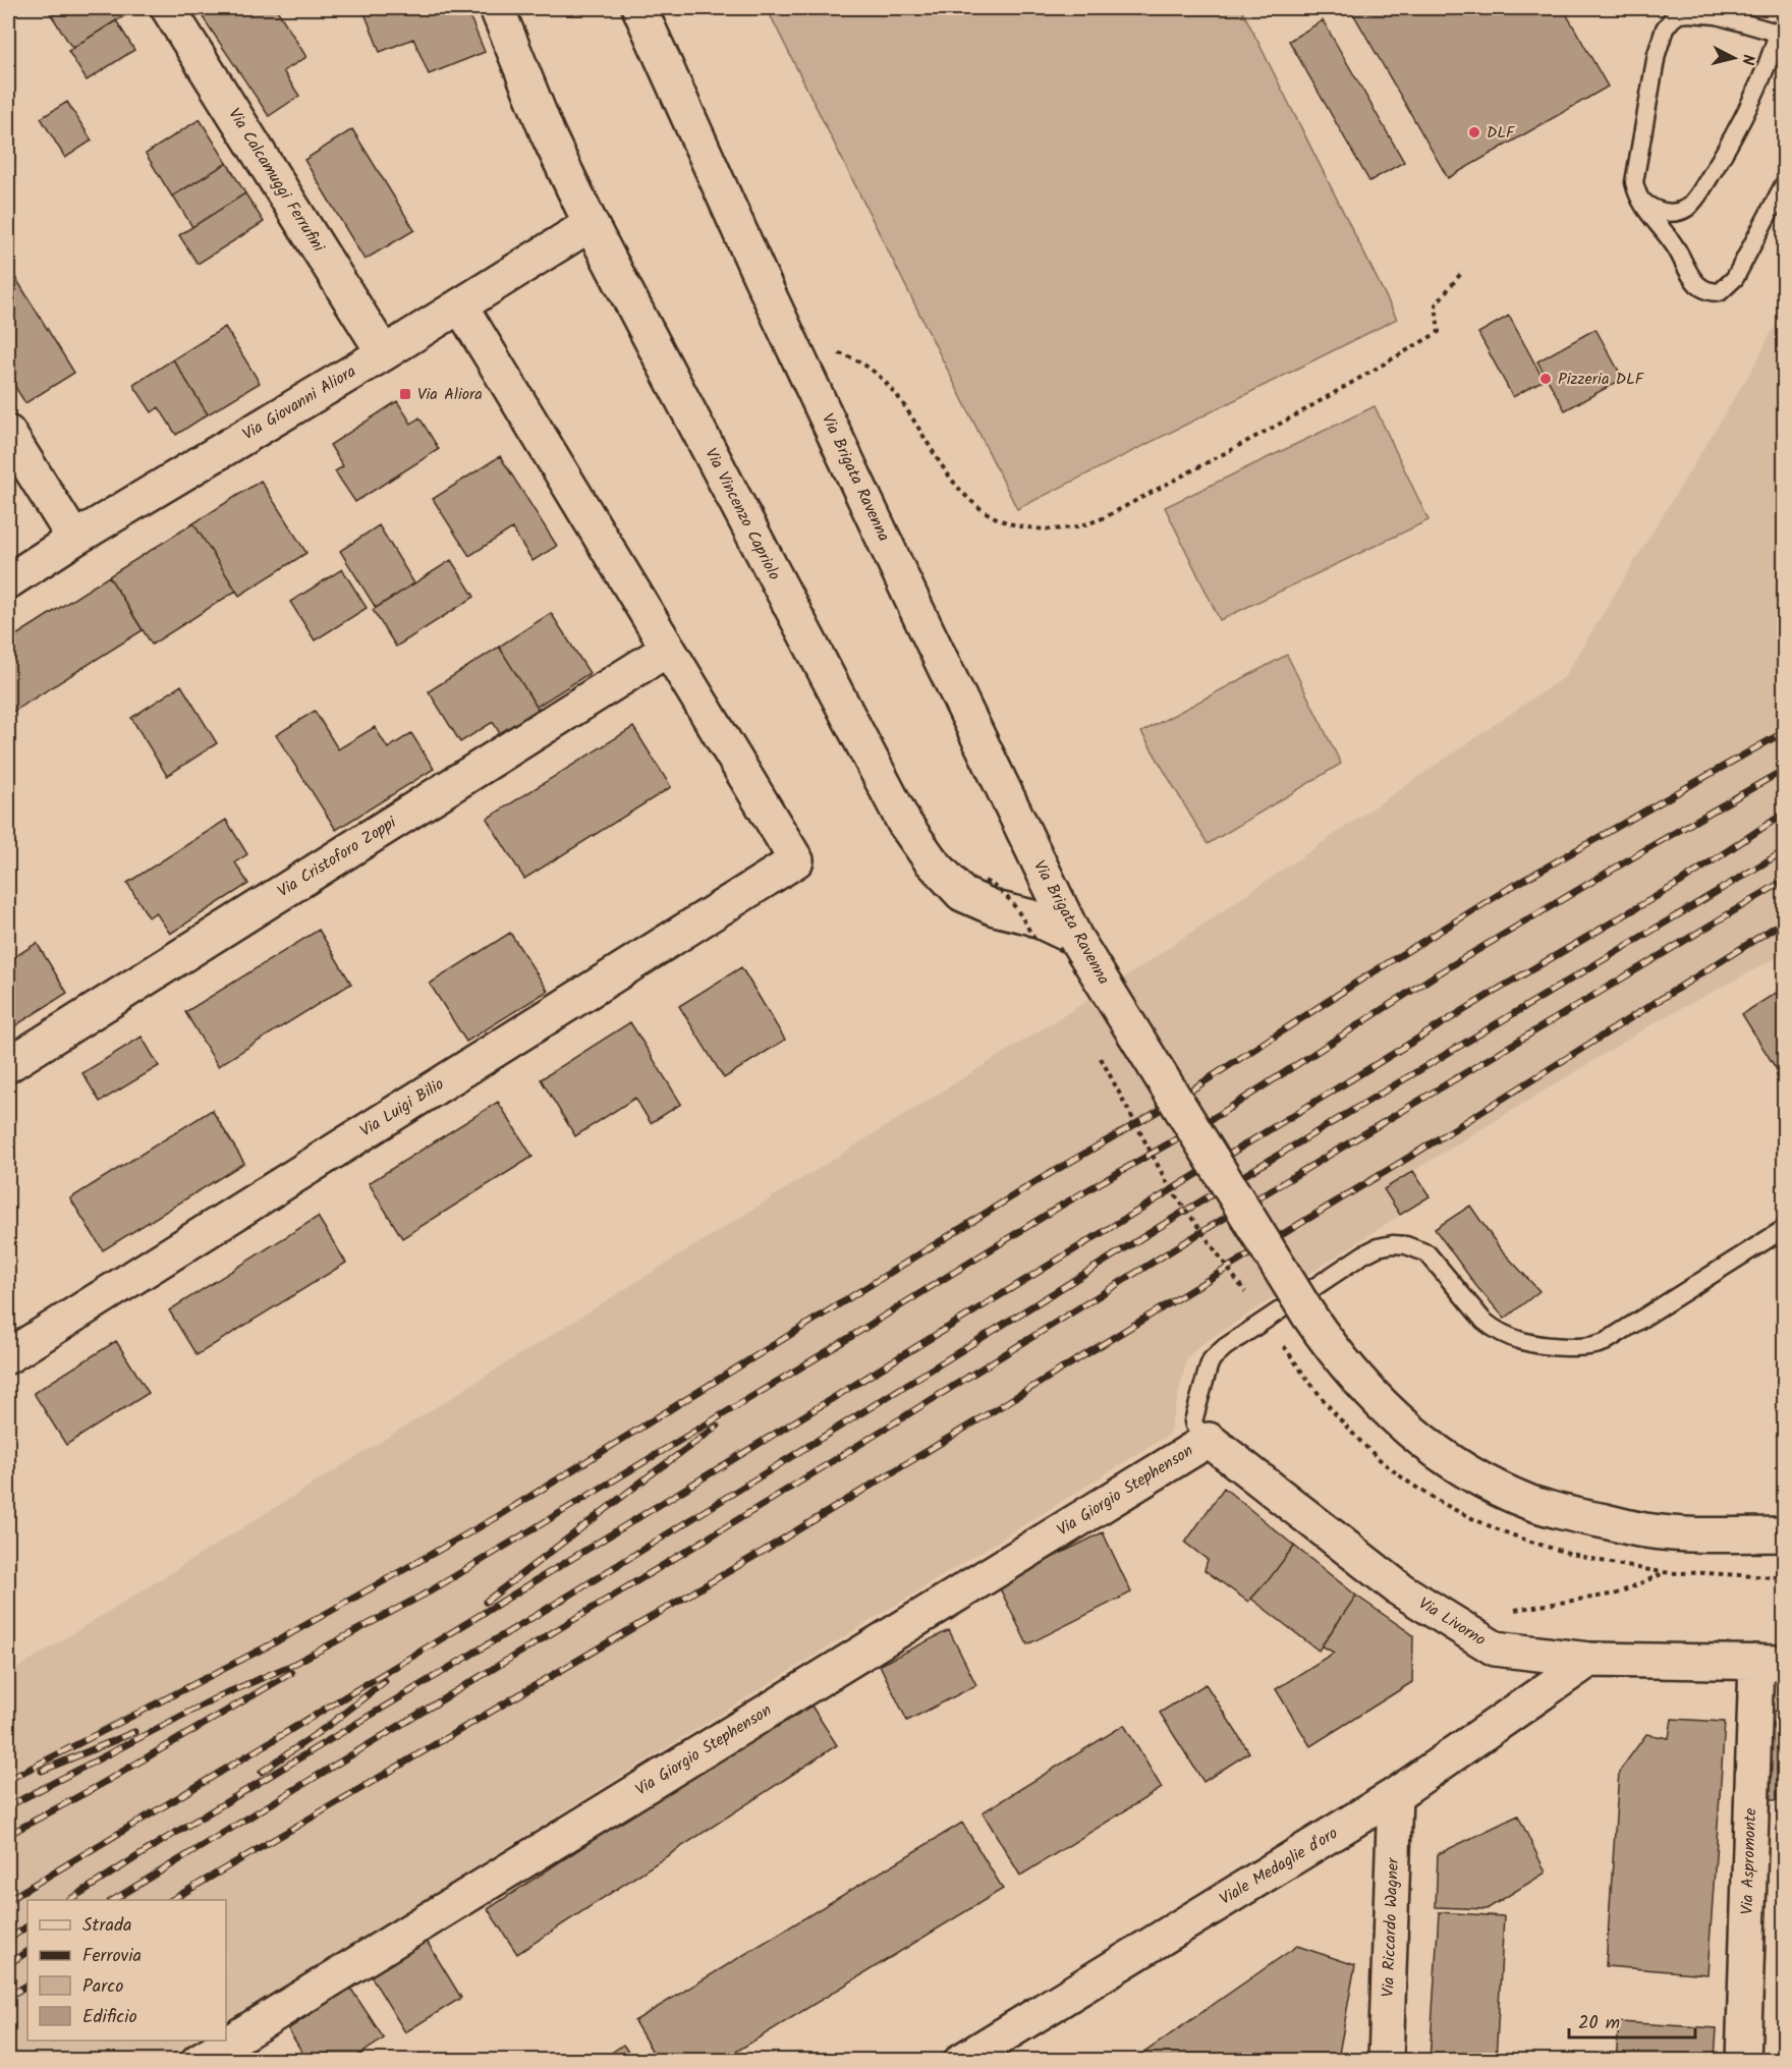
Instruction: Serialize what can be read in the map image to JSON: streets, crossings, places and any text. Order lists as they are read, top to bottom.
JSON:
{
  "streets": {
    "street": [
      "Via Calcamuggi Ferrufini",
      "Via Giovanni Aliora",
      "Via Brigata Ravenna",
      "Via Vincenzo Capriolo",
      "Via Cristoforo Zoppi",
      "Via Luigi Bilio",
      "Via Giorgio Stephenson",
      "Via Livorno",
      "Via Aspromonte",
      "Viale Medaglie d'oro",
      "Via Riccardo Wagner"
    ]
  },
  "crossings": [
    ["Via Calcamuggi Ferrufini", "Via Giovanni Aliora"],
    ["Via Giovanni Aliora", "Via Vincenzo Capriolo"],
    ["Via Brigata Ravenna", "Via Vincenzo Capriolo"],
    ["Via Cristoforo Zoppi", "Via Luigi Bilio"],
    ["Via Giorgio Stephenson", "Via Livorno"],
    ["Via Livorno", "Via Aspromonte"],
    ["Via Livorno", "Viale Medaglie d'oro"],
    ["Viale Medaglie d'oro", "Via Riccardo Wagner"]
  ],
  "places": {
    "other": ["DLF", "Pizzeria DLF"],
    "transit": ["Via Aliora"]
  },
  "legend": [
    "Strada",
    "Ferrovia",
    "Parco",
    "Edificio"
  ],
  "scale_bar": "20 m",
  "north": "right"
}
